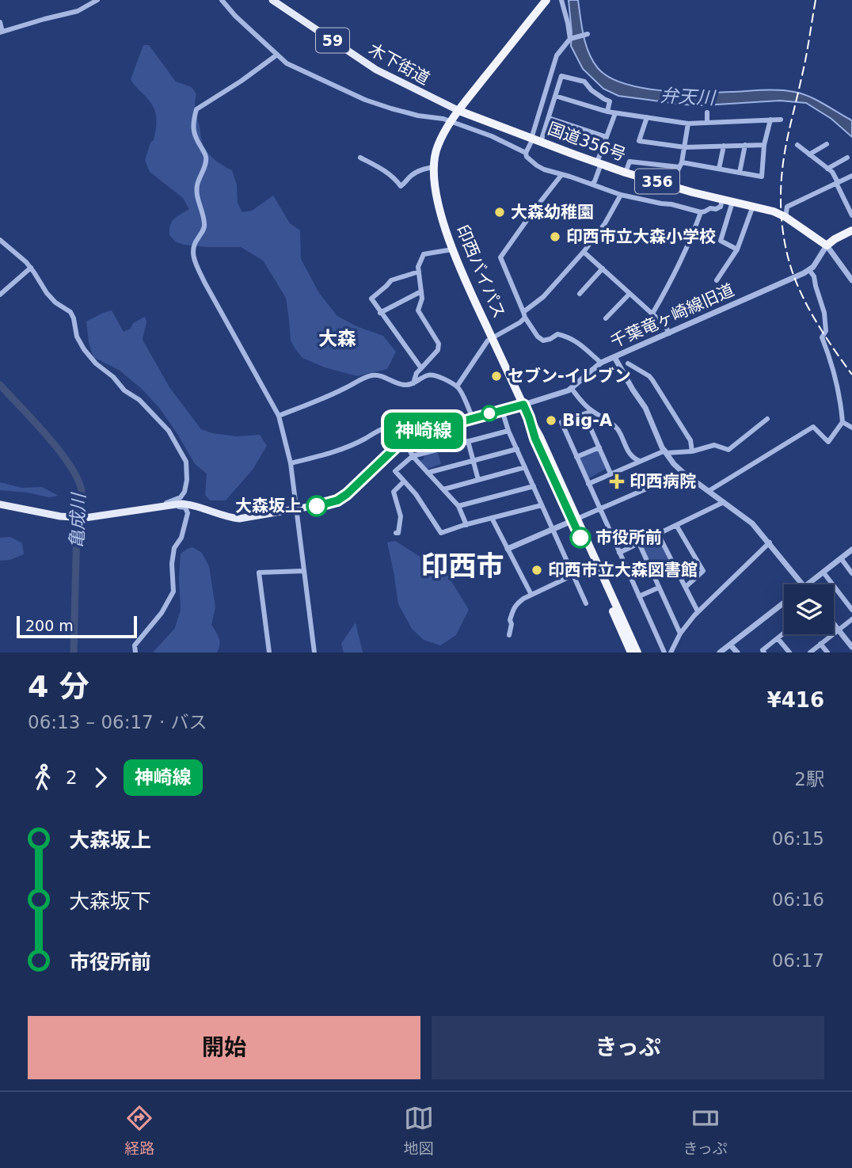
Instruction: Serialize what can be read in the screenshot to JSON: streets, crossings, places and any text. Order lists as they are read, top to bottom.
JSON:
{
  "streets": {
    "highway": ["国道356号", "356", "印西バイパス"],
    "main road": ["59", "木下街道"],
    "street": ["千葉竜ヶ崎線旧道"]
  },
  "crossings": [
    ["木下街道", "国道356号"],
    ["木下街道", "印西バイパス"],
    ["国道356号", "印西バイパス"],
    ["国道356号", "千葉竜ヶ崎線旧道"],
    ["印西バイパス", "千葉竜ヶ崎線旧道"]
  ],
  "districts": ["大森", "印西市"],
  "water": ["弁天川", "亀成川"],
  "places": {
    "other": [
      "大森幼稚園",
      "印西市立大森小学校",
      "セブン-イレブン",
      "Big-A",
      "大森坂上",
      "市役所前",
      "印西市立大森図書館"
    ],
    "health": ["印西病院"]
  },
  "lines": ["bus line 神崎線"],
  "scale_bar": "200 m",
  "page": {
    "on_map": "神崎線",
    "scale": "200 m",
    "heading": ["4 分", "06:13 – 06:17 · バス", "¥416"],
    "legs": ["2", "神崎線", "2駅"],
    "list": [
      {
        "name": "大森坂上",
        "value": "06:15"
      },
      {
        "name": "大森坂下",
        "value": "06:16"
      },
      {
        "name": "市役所前",
        "value": "06:17"
      }
    ],
    "buttons": ["開始", "きっぷ"],
    "tabs": ["経路", "地図", "きっぷ"]
  }
}
